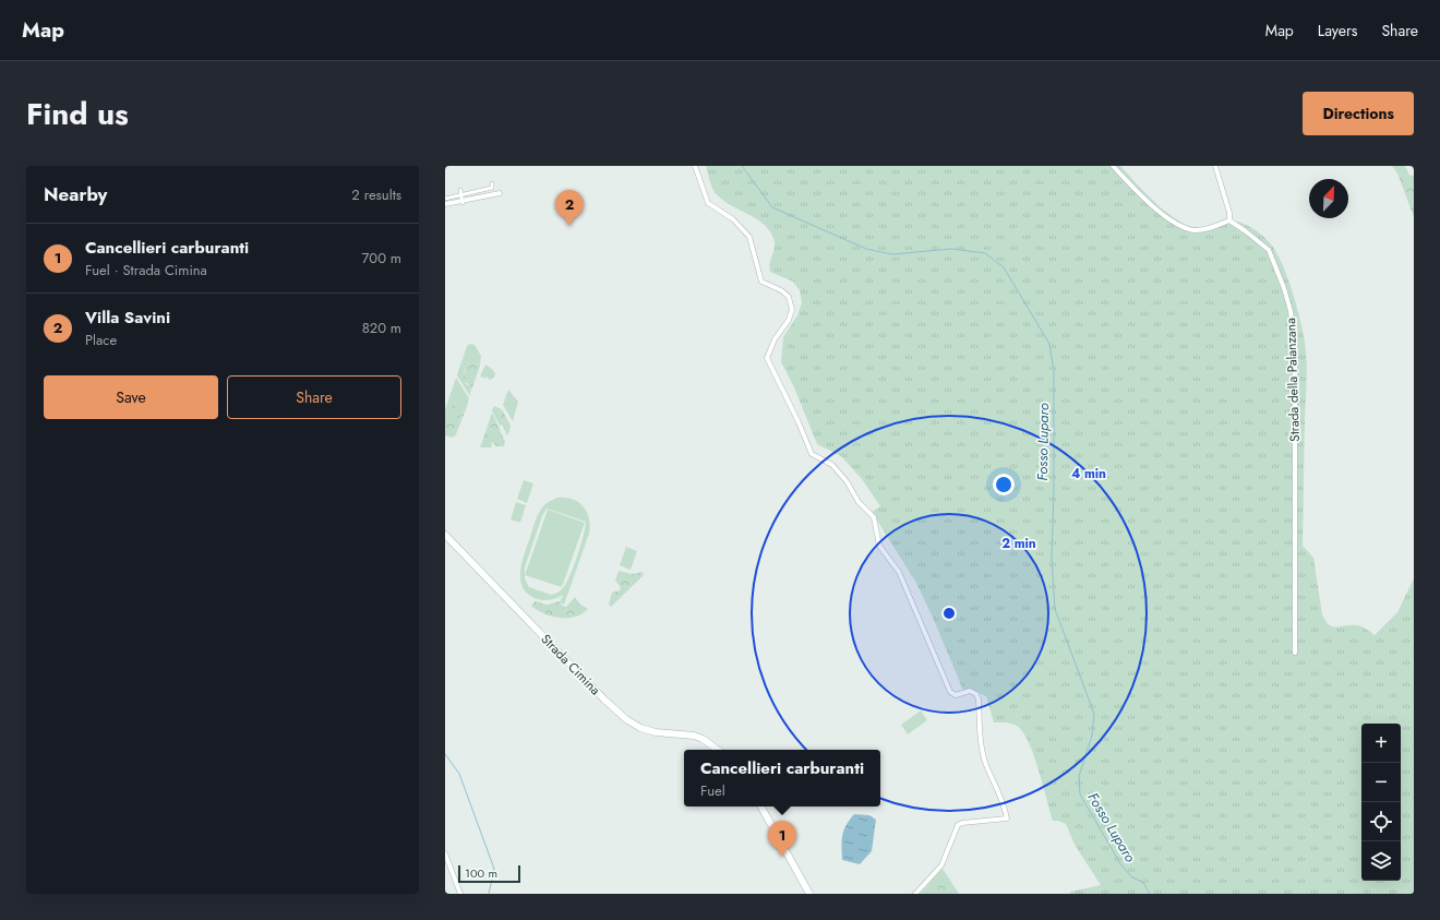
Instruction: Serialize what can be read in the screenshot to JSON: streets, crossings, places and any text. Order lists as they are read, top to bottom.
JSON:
{
  "streets": {
    "main road": ["Strada Cimina"],
    "street": ["Strada della Palanzana"]
  },
  "water": ["Fosso Luparo"],
  "scale_bar": "100 m",
  "north": "top right",
  "page": {
    "header": "Map",
    "nav": ["Map", "Layers", "Share"],
    "title": "Find us",
    "buttons": [
      "Directions",
      ["Save", "Share"]
    ],
    "heading": ["Nearby", "2 results"],
    "pins": ["2", "1"],
    "list": [
      {
        "mark": "1",
        "name": "Cancellieri carburanti",
        "note": "Fuel · Strada Cimina",
        "value": "700 m"
      },
      {
        "mark": "2",
        "name": "Villa Savini",
        "note": "Place",
        "value": "820 m"
      }
    ],
    "map_buttons": ["+", "−"],
    "popup": ["Cancellieri carburanti", "Fuel"],
    "scale": "100 m"
  },
  "rings": ["4 min", "2 min"]
}
